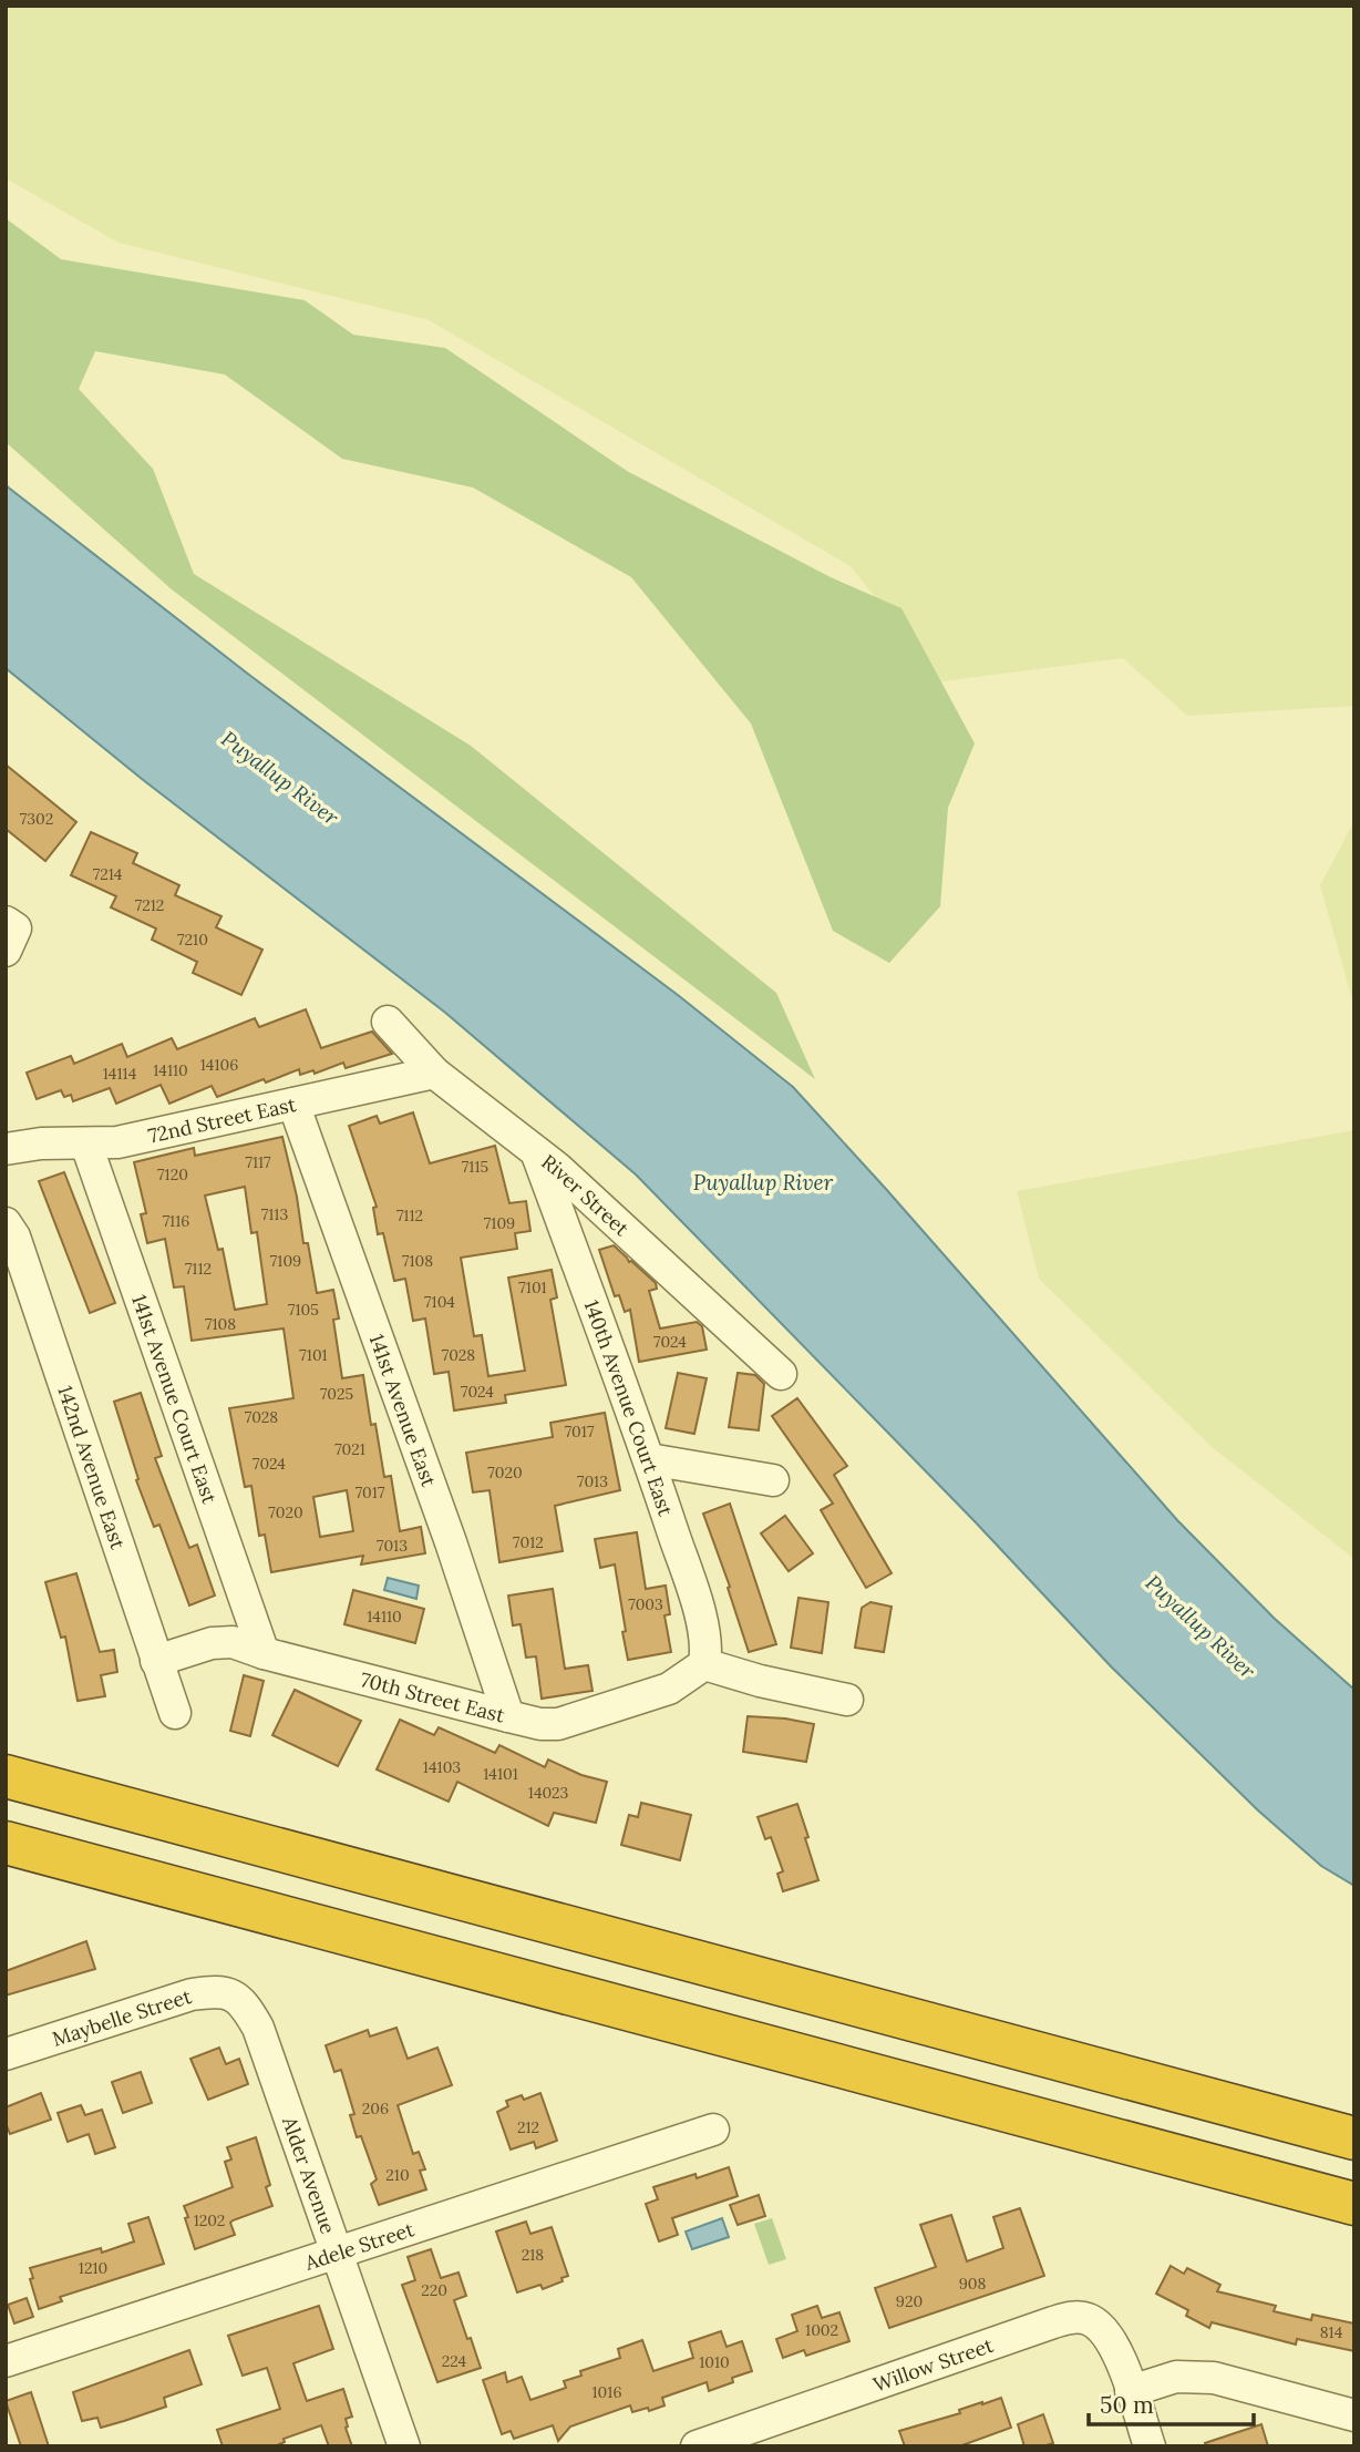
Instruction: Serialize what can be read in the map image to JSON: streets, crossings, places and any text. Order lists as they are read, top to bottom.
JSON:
{
  "streets": {
    "street": [
      "72nd Street East",
      "River Street",
      "141st Avenue Court East",
      "140th Avenue Court East",
      "141st Avenue East",
      "142nd Avenue East",
      "70th Street East",
      "Maybelle Street",
      "Alder Avenue",
      "Adele Street",
      "Willow Street"
    ]
  },
  "crossings": [
    ["72nd Street East", "River Street"],
    ["72nd Street East", "141st Avenue Court East"],
    ["72nd Street East", "141st Avenue East"],
    ["River Street", "140th Avenue Court East"],
    ["141st Avenue Court East", "70th Street East"],
    ["140th Avenue Court East", "70th Street East"],
    ["141st Avenue East", "70th Street East"],
    ["142nd Avenue East", "70th Street East"],
    ["Maybelle Street", "Alder Avenue"],
    ["Alder Avenue", "Adele Street"]
  ],
  "water": ["Puyallup River"],
  "house_numbers": [
    "7302",
    "7214",
    "7212",
    "7210",
    "14106",
    "14110",
    "14114",
    "7117",
    "7115",
    "7120",
    "7113",
    "7112",
    "7116",
    "7109",
    "7109",
    "7108",
    "7112",
    "7101",
    "7104",
    "7105",
    "7108",
    "7024",
    "7101",
    "7028",
    "7024",
    "7025",
    "7028",
    "7017",
    "7021",
    "7024",
    "7020",
    "7013",
    "7017",
    "7020",
    "7012",
    "7013",
    "7003",
    "14110",
    "14103",
    "14101",
    "14023",
    "206",
    "212",
    "210",
    "1202",
    "218",
    "1210",
    "908",
    "220",
    "920",
    "1002",
    "814",
    "224",
    "1010",
    "1016"
  ],
  "scale_bar": "50 m"
}
